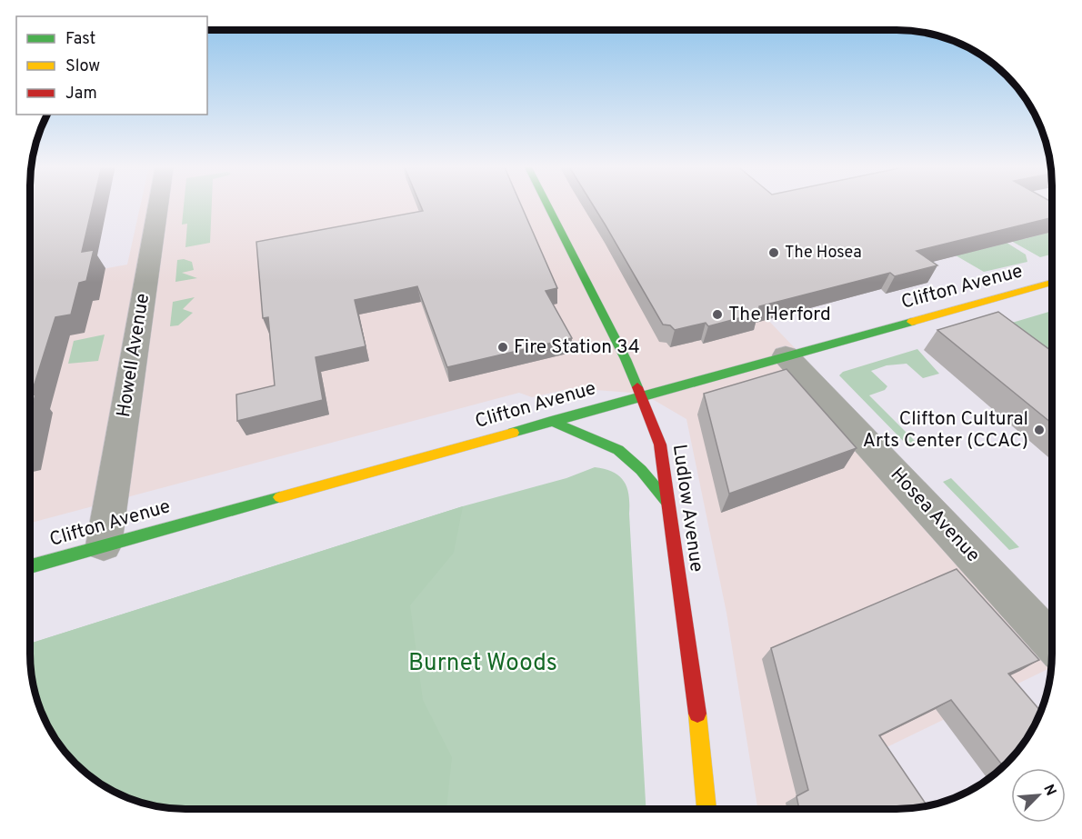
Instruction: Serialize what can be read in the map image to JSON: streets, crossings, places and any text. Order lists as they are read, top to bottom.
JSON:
{
  "streets": {
    "main road": ["Clifton Avenue", "Ludlow Avenue"],
    "street": ["Howell Avenue", "Hosea Avenue"]
  },
  "crossings": [
    ["Clifton Avenue", "Howell Avenue"],
    ["Clifton Avenue", "Ludlow Avenue"],
    ["Clifton Avenue", "Hosea Avenue"]
  ],
  "parks": ["Burnet Woods"],
  "places": [
    "The Hosea",
    "The Herford",
    "Fire Station 34",
    "Clifton Cultural Arts Center (CCAC)"
  ],
  "legend": ["Fast", "Slow", "Jam"],
  "north": "top right"
}
